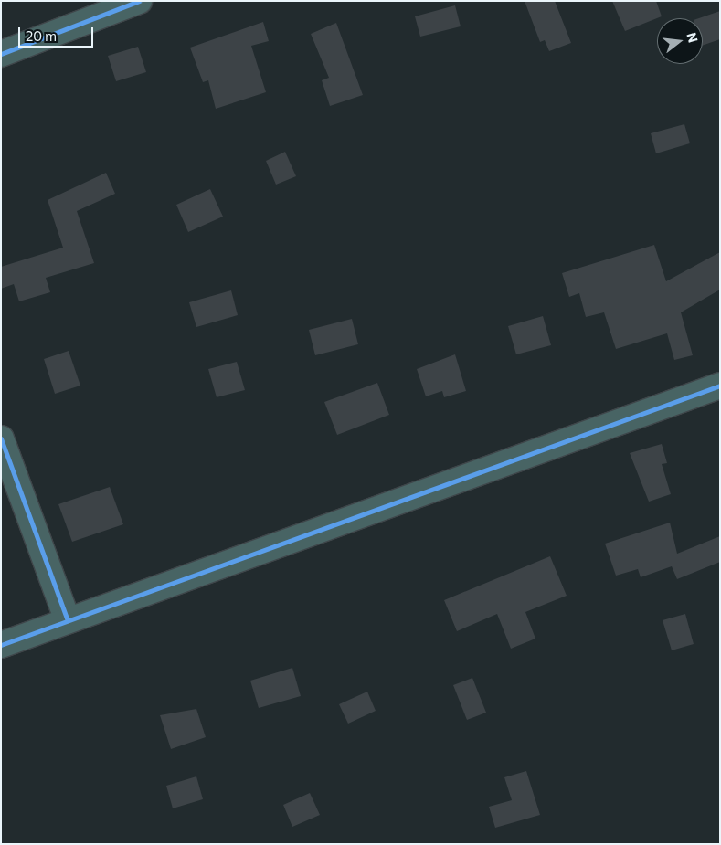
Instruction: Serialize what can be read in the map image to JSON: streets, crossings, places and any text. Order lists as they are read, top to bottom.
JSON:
{
  "scale_bar": "20 m",
  "north": "right"
}
